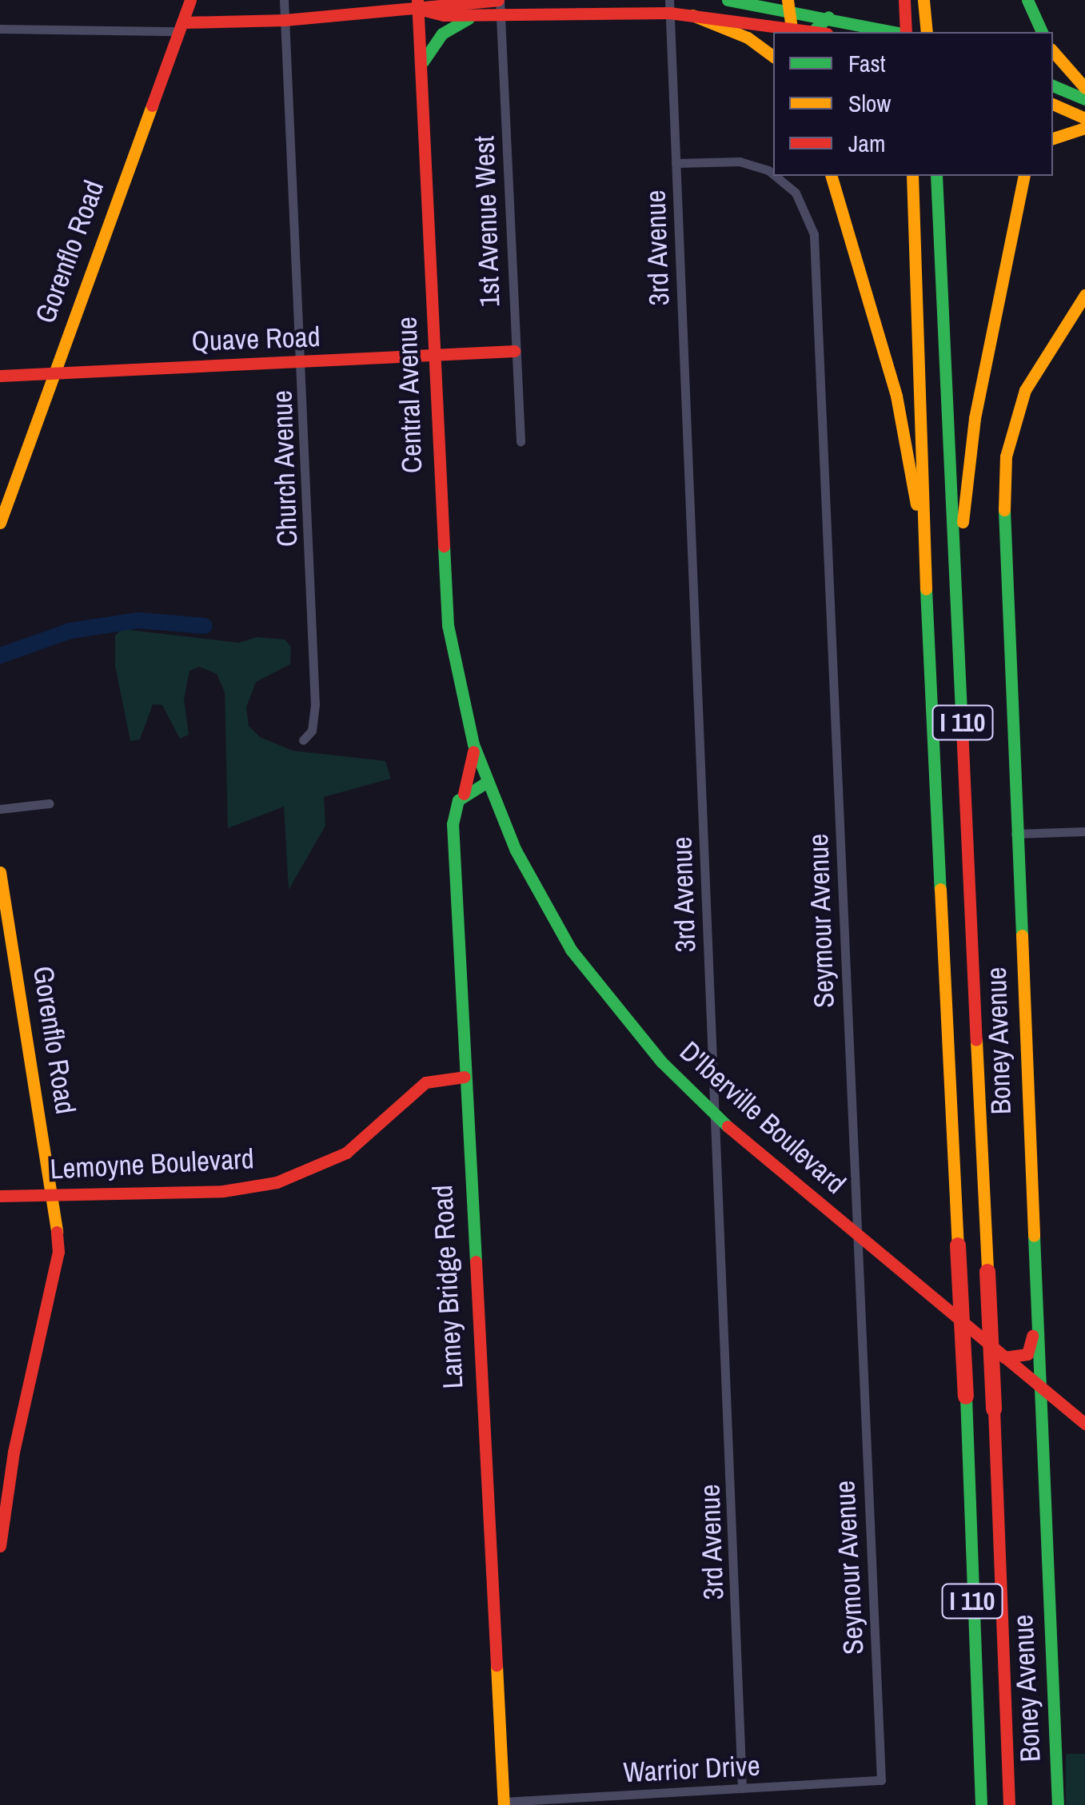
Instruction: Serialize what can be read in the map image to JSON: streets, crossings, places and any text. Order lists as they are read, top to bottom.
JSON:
{
  "streets": {
    "main road": [
      "Gorenflo Road",
      "Quave Road",
      "Central Avenue",
      "I 110",
      "Boney Avenue",
      "D'Iberville Boulevard",
      "Lemoyne Boulevard",
      "Lamey Bridge Road"
    ],
    "street": [
      "1st Avenue West",
      "3rd Avenue",
      "Church Avenue",
      "Seymour Avenue",
      "Warrior Drive"
    ]
  },
  "crossings": [
    ["1st Avenue West", "Quave Road"],
    ["3rd Avenue", "Seymour Avenue"],
    ["3rd Avenue", "D'Iberville Boulevard"],
    ["3rd Avenue", "Warrior Drive"],
    ["Gorenflo Road", "Quave Road"],
    ["Gorenflo Road", "Lemoyne Boulevard"],
    ["Quave Road", "Central Avenue"],
    ["Quave Road", "Church Avenue"],
    ["Central Avenue", "D'Iberville Boulevard"],
    ["Central Avenue", "Lamey Bridge Road"],
    ["Seymour Avenue", "D'Iberville Boulevard"],
    ["Seymour Avenue", "Warrior Drive"],
    ["Boney Avenue", "D'Iberville Boulevard"],
    ["Lemoyne Boulevard", "Lamey Bridge Road"],
    ["Lamey Bridge Road", "Warrior Drive"]
  ],
  "legend": ["Fast", "Slow", "Jam"]
}
